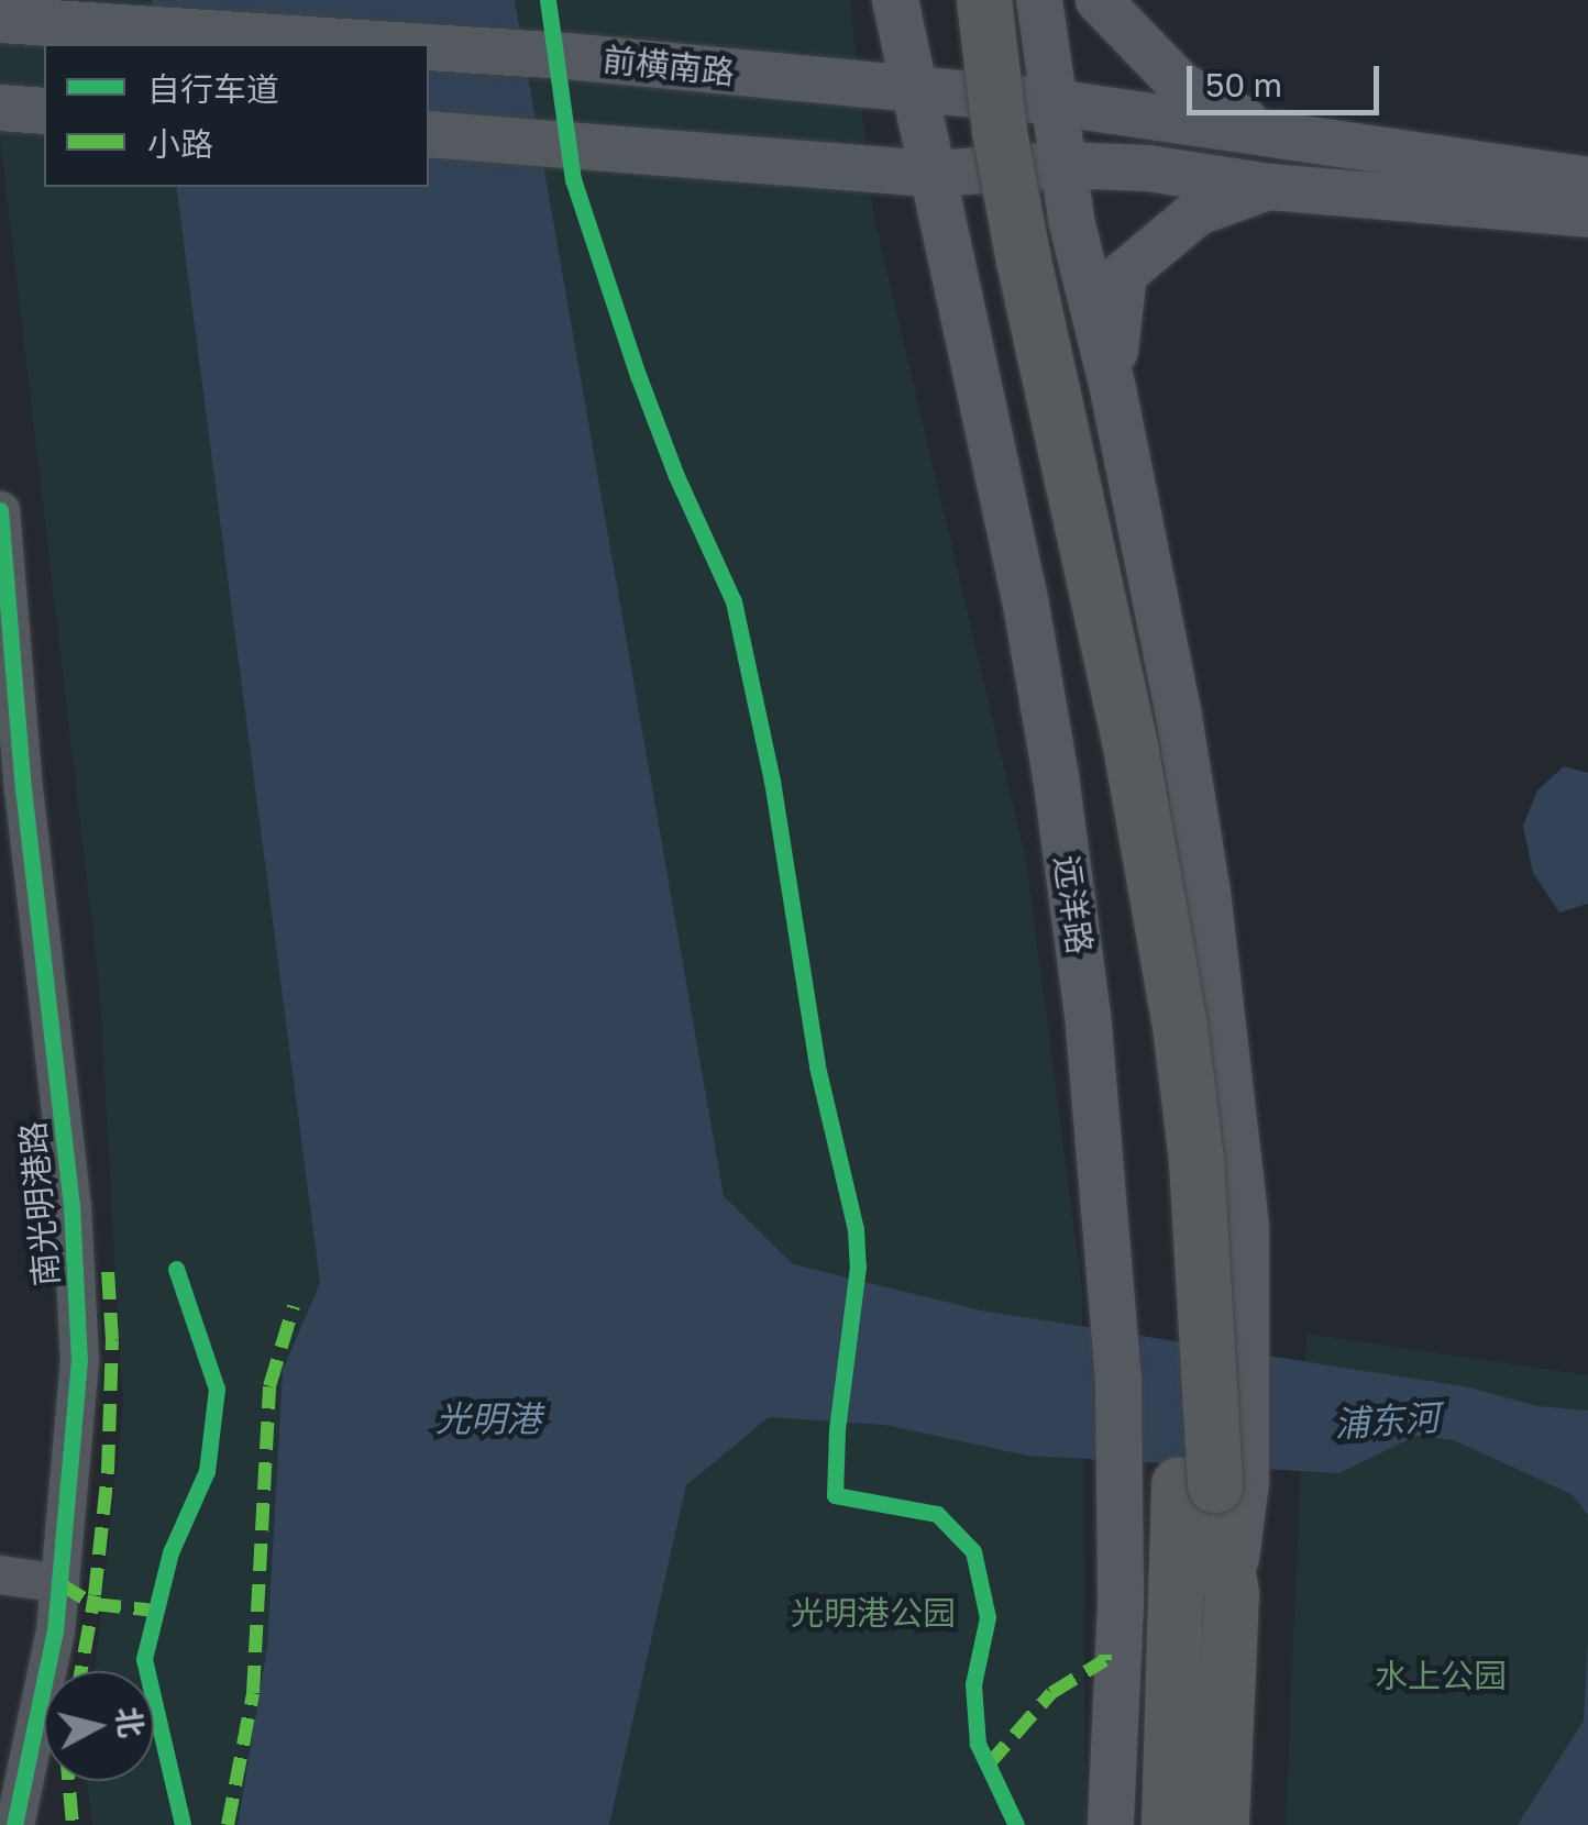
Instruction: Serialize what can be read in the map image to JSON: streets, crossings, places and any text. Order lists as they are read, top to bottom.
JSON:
{
  "streets": {
    "main road": ["前横南路", "远洋路"],
    "street": ["南光明港路"]
  },
  "crossings": [
    ["前横南路", "远洋路"]
  ],
  "water": ["光明港", "浦东河"],
  "parks": ["光明港公园", "水上公园"],
  "legend": ["自行车道", "小路"],
  "scale_bar": "50 m",
  "north": "right"
}
